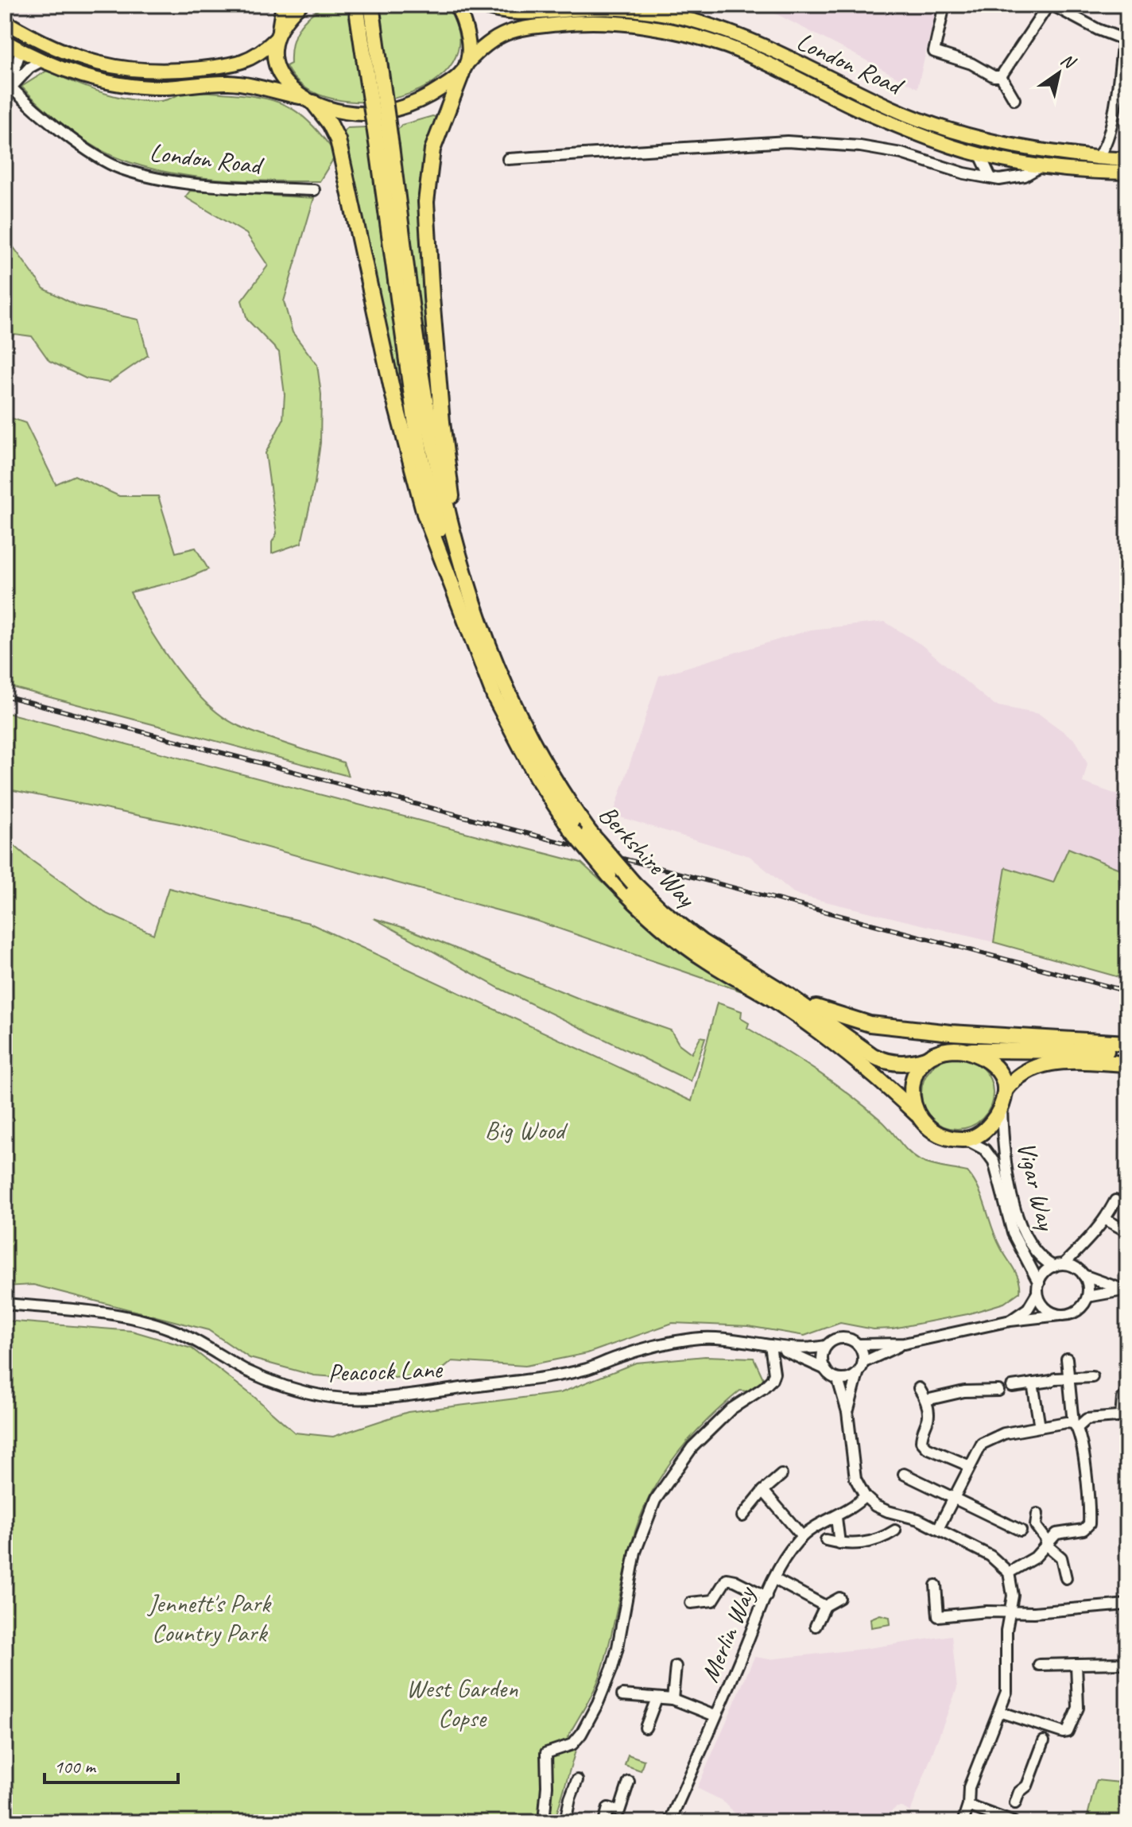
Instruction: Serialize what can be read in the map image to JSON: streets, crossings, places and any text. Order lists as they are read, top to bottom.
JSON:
{
  "streets": {
    "highway": ["Berkshire Way"],
    "main road": ["London Road"],
    "street": ["Vigar Way", "Peacock Lane", "Merlin Way"]
  },
  "crossings": [
    ["Berkshire Way", "Vigar Way"]
  ],
  "parks": ["Big Wood", "Jennett's Park Country Park", "West Garden Copse"],
  "scale_bar": "100 m",
  "north": "top right"
}
